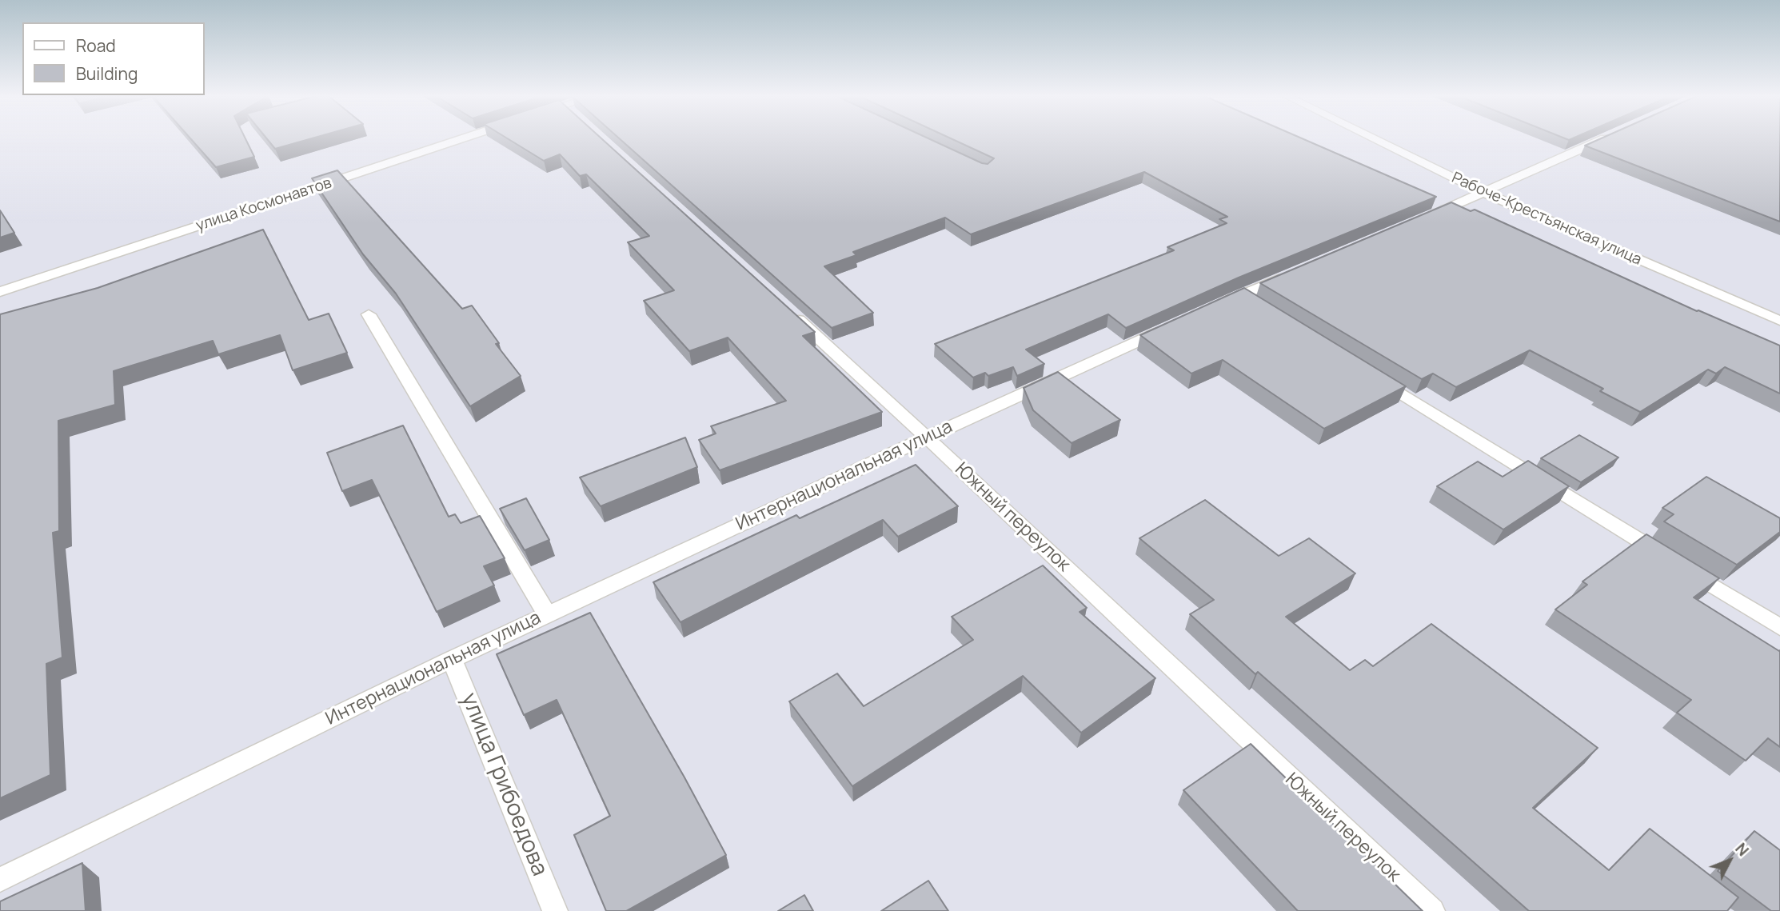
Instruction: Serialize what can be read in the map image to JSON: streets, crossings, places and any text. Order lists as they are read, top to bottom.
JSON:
{
  "streets": {
    "street": [
      "улица Космонавтов",
      "Рабоче-Крестьянская улица",
      "Интернациональная улица",
      "Южный переулок",
      "улица Грибоедова"
    ]
  },
  "crossings": [
    ["Интернациональная улица", "Южный переулок"],
    ["Интернациональная улица", "улица Грибоедова"]
  ],
  "legend": ["Road", "Building"],
  "north": "top right"
}
